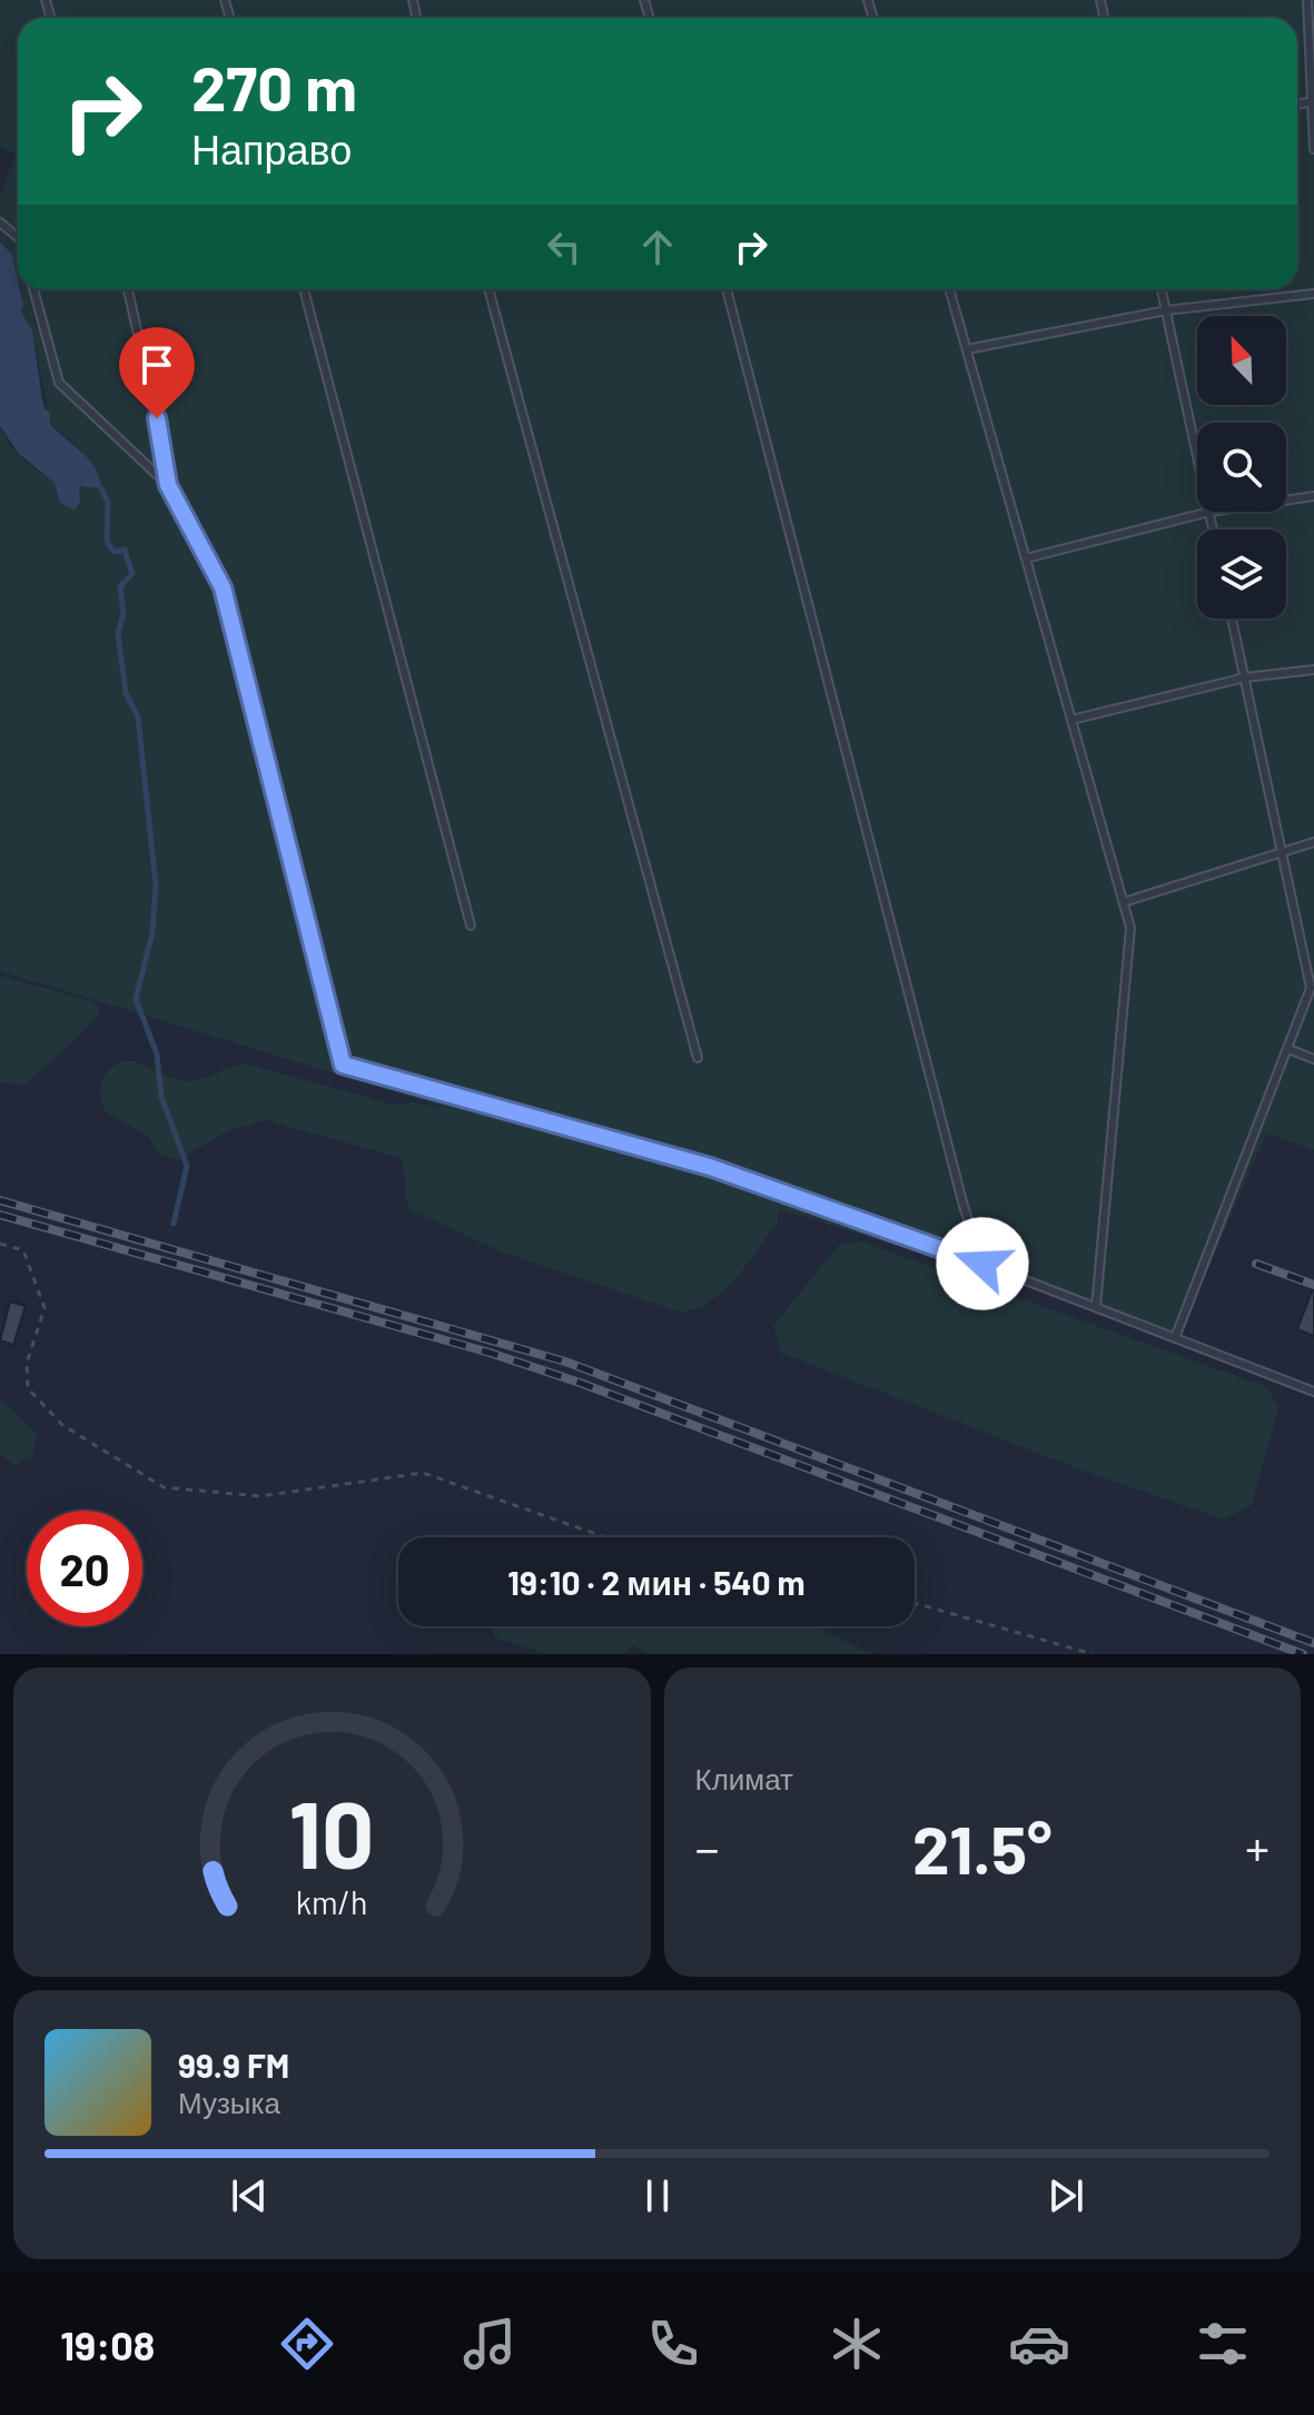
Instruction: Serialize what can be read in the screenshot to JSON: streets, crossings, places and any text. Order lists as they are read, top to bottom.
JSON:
{
  "north": "top left",
  "page": {
    "turn": ["270 m", "Направо"],
    "limit": "20",
    "trip": "19:10 · 2 мин · 540 m",
    "tile": "Климат",
    "heat": ["−", "21.5°", "+"],
    "song": ["99.9 FM", "Музыка"],
    "tabs": "19:08",
    "gauge": ["10", "km/h"]
  }
}
